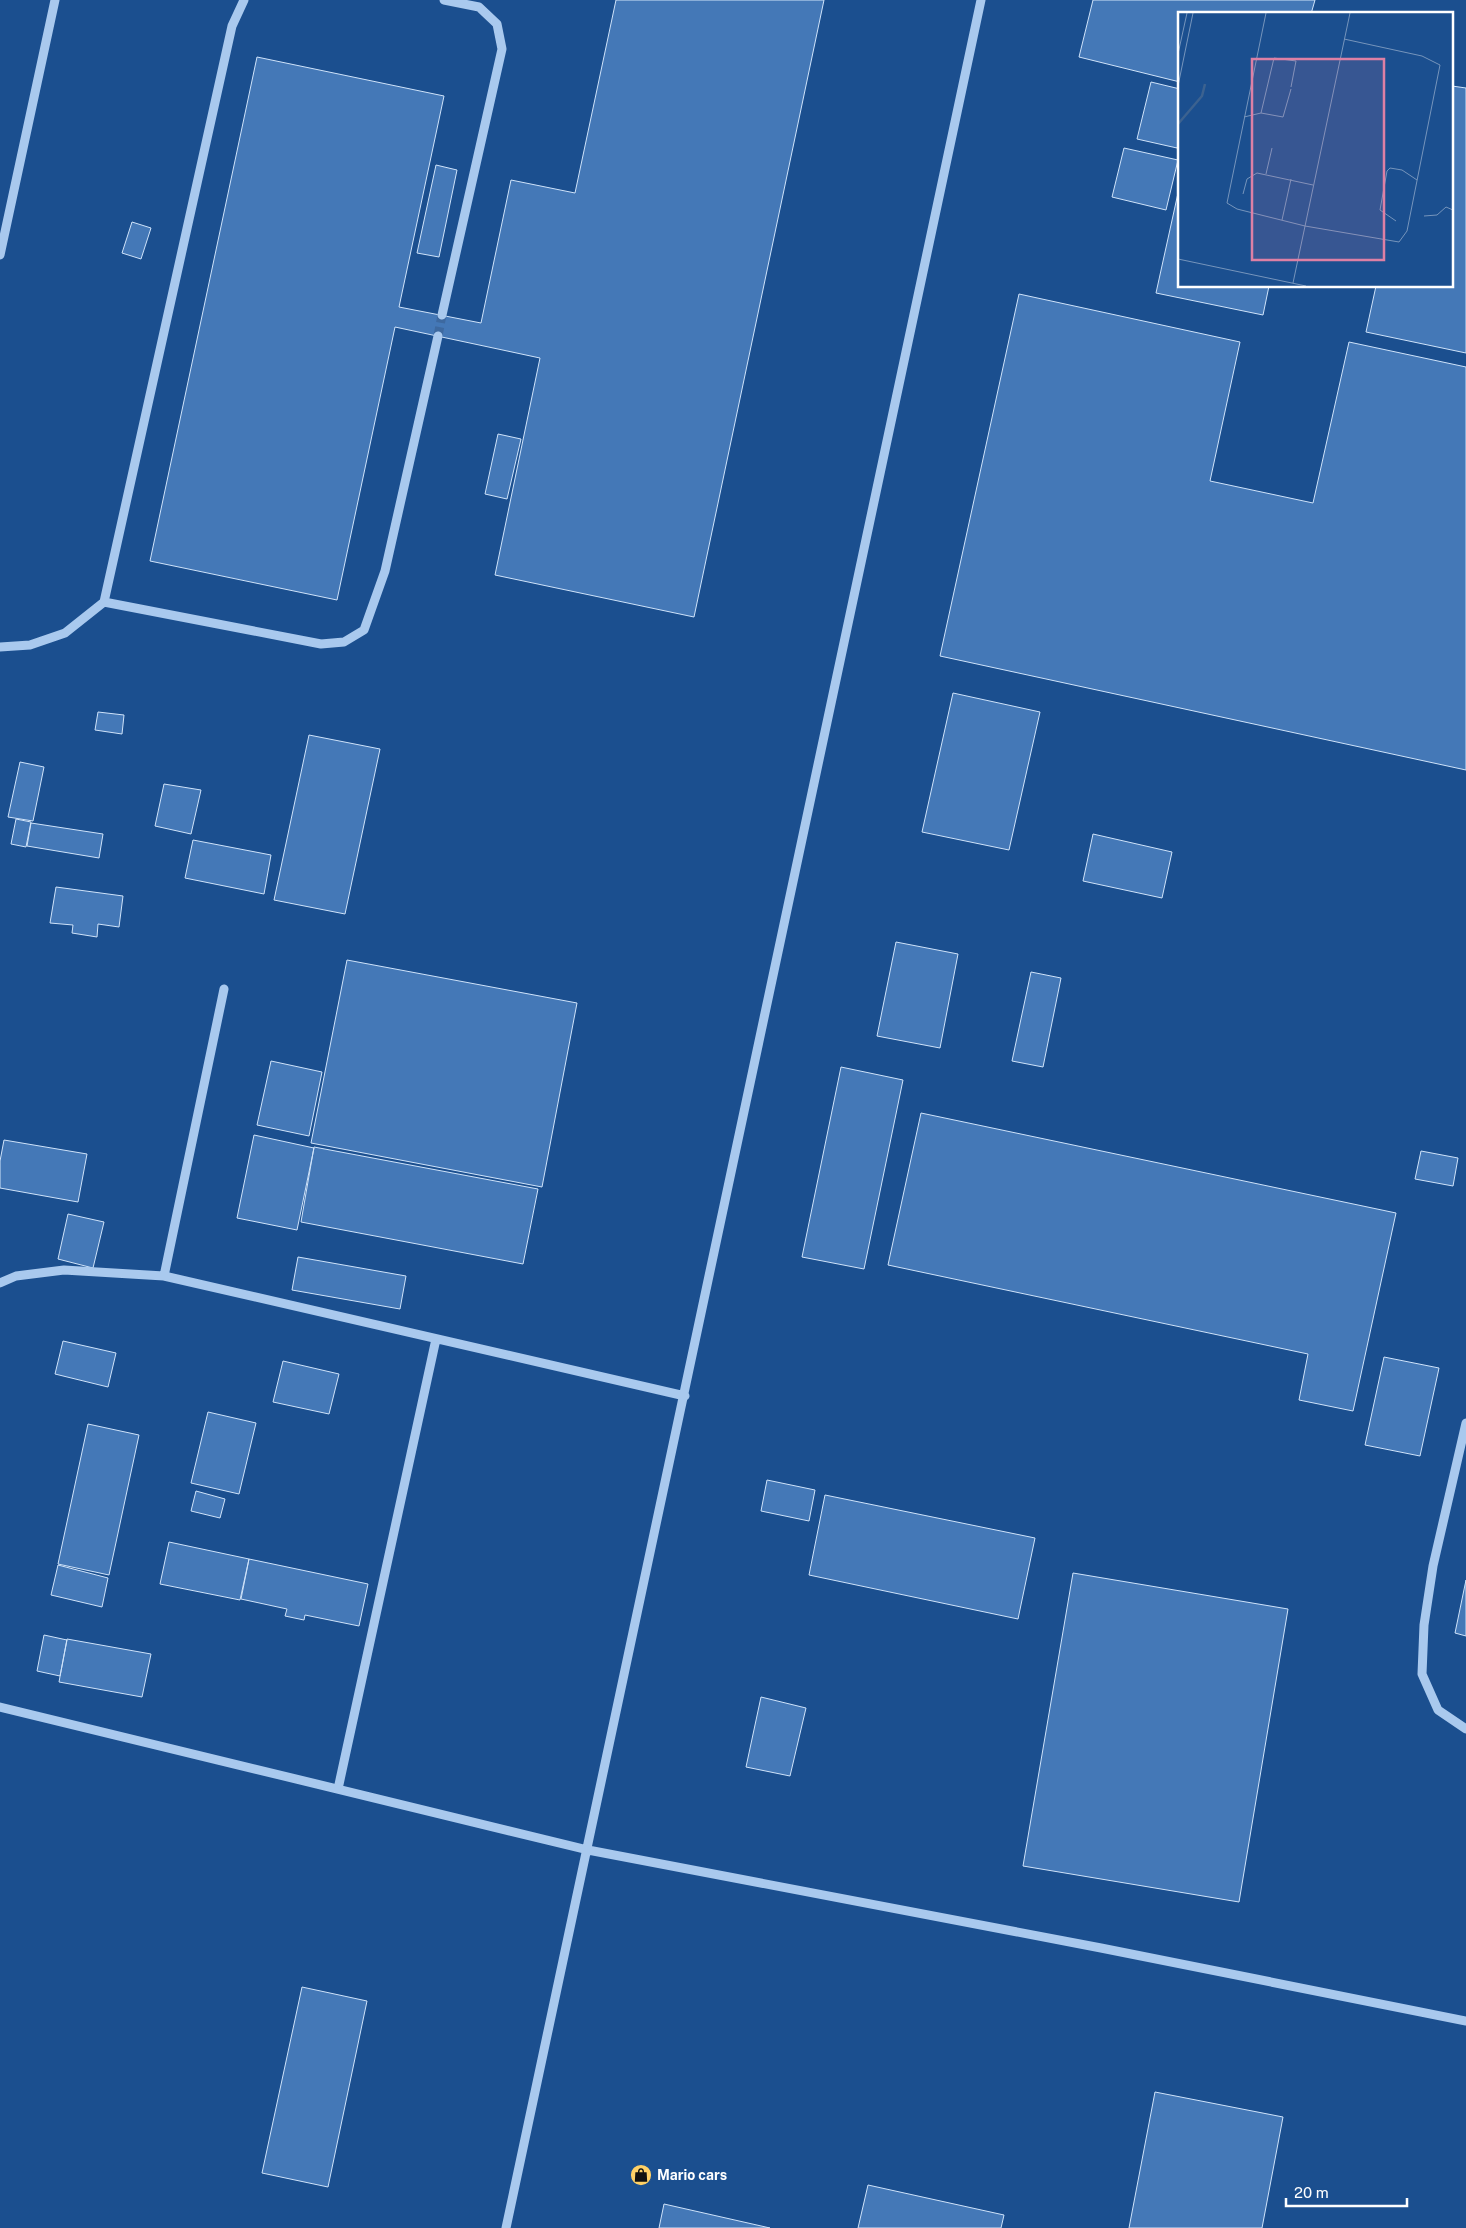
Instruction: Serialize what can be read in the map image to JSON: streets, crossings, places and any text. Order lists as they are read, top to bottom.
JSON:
{
  "places": {
    "shop": ["Mario cars"]
  },
  "scale_bar": "20 m"
}
